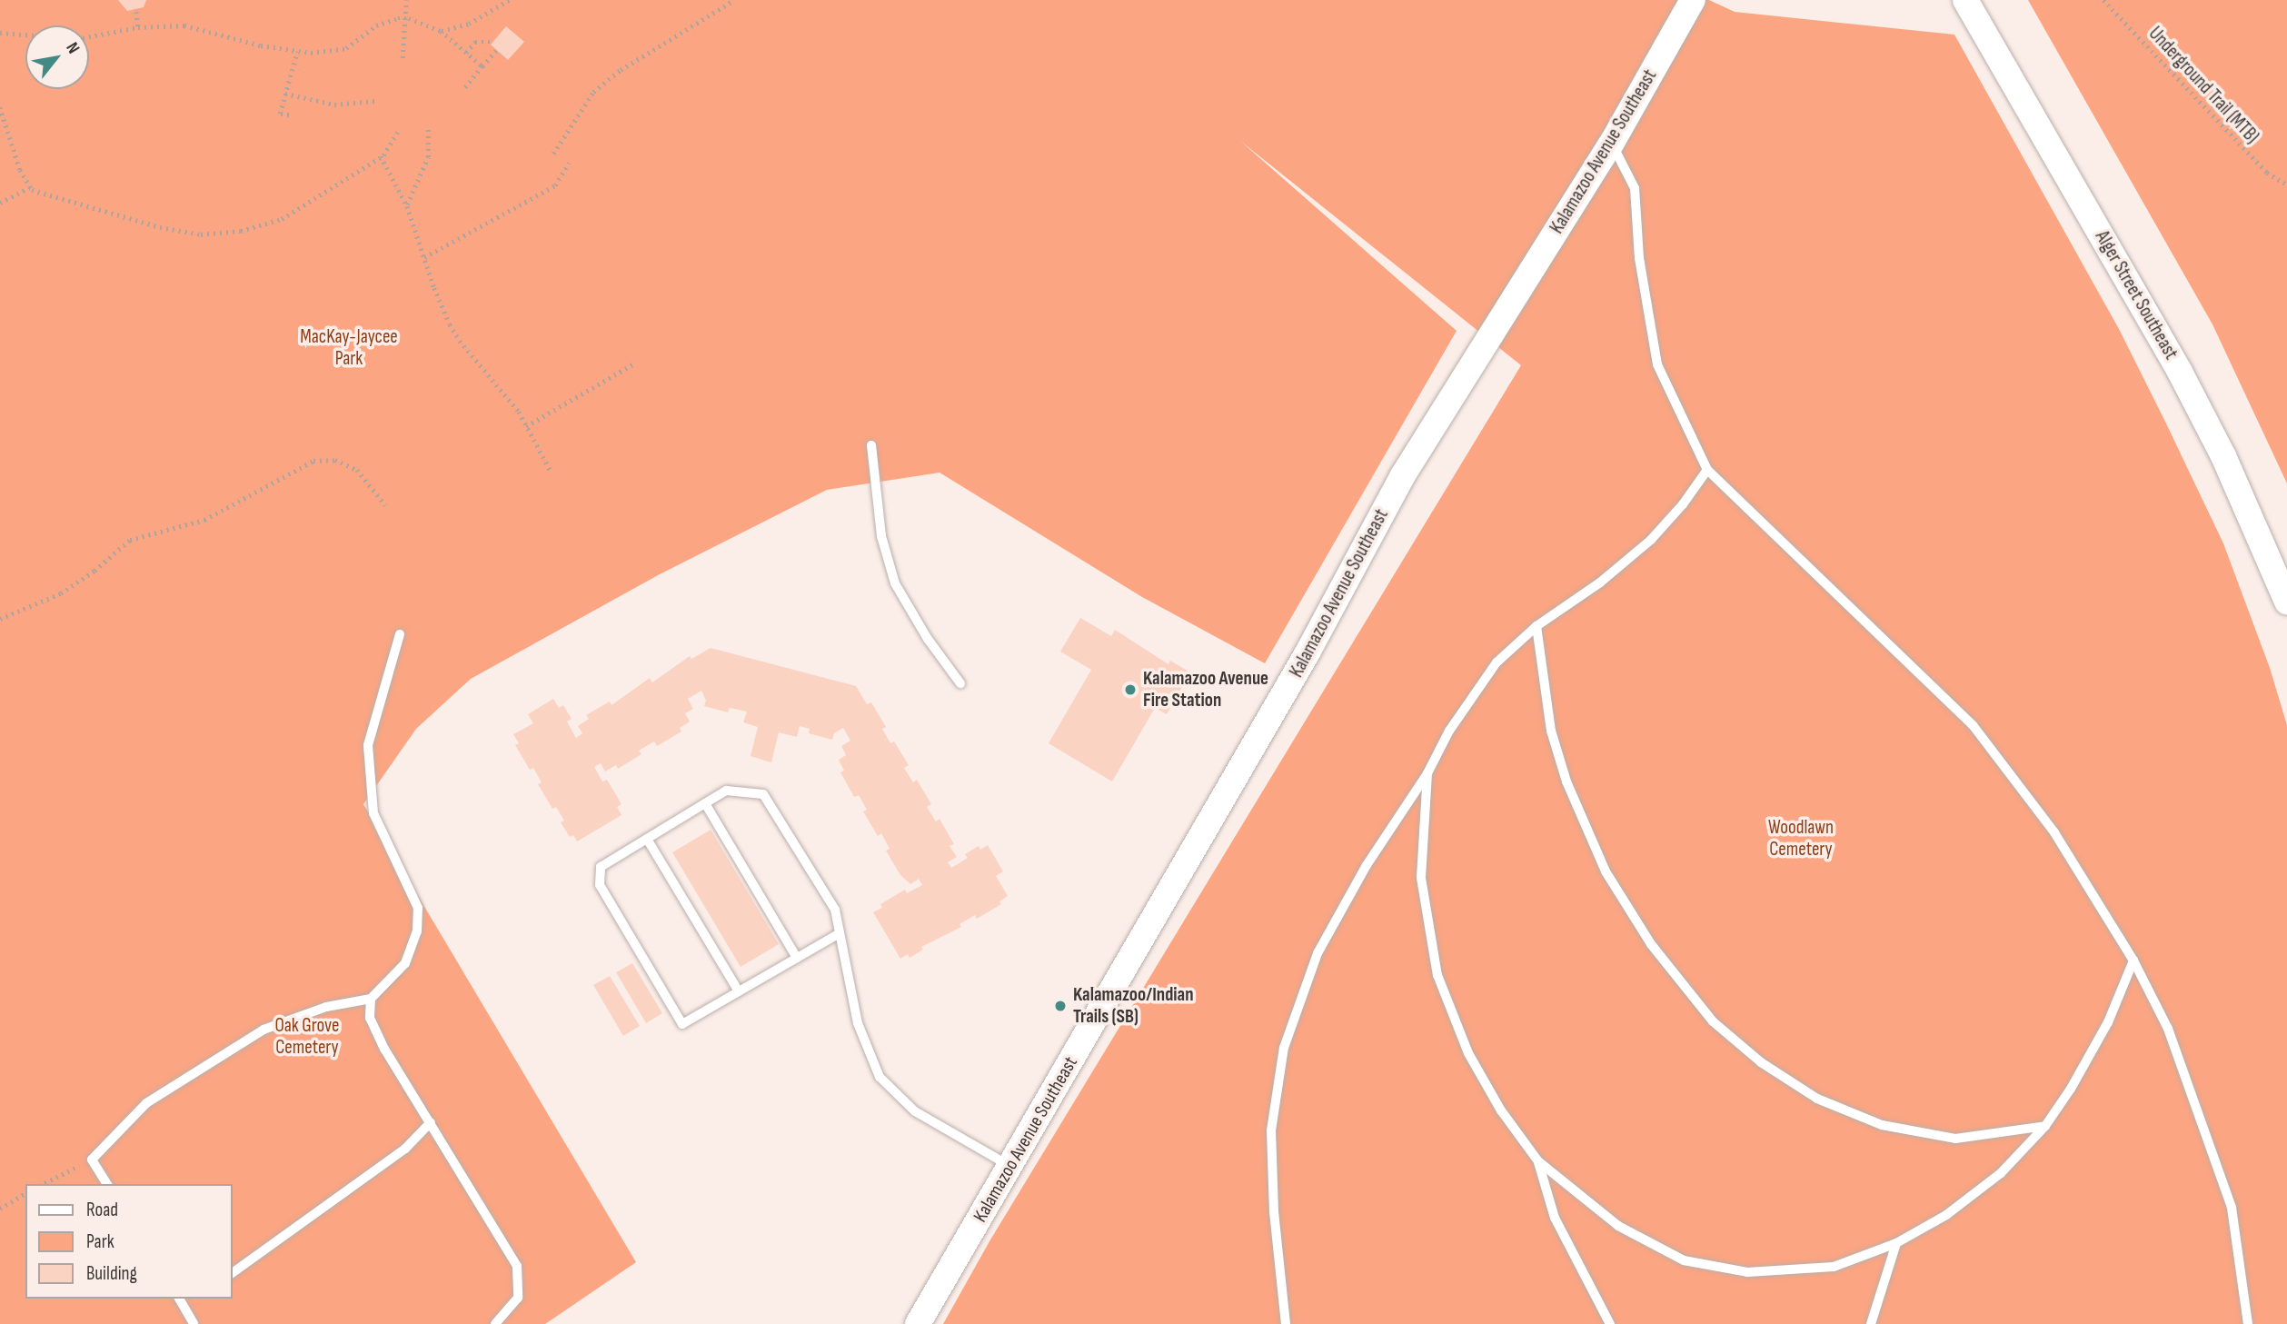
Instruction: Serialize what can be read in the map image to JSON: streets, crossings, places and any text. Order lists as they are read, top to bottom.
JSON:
{
  "streets": {
    "main road": ["Kalamazoo Avenue Southeast", "Alger Street Southeast"],
    "path": ["Underground Trail (MTB)"]
  },
  "parks": ["MacKay-Jaycee Park", "Woodlawn Cemetery", "Oak Grove Cemetery"],
  "places": ["Kalamazoo Avenue Fire Station", "Kalamazoo/Indian Trails (SB)"],
  "legend": ["Road", "Park", "Building"],
  "north": "top right"
}
